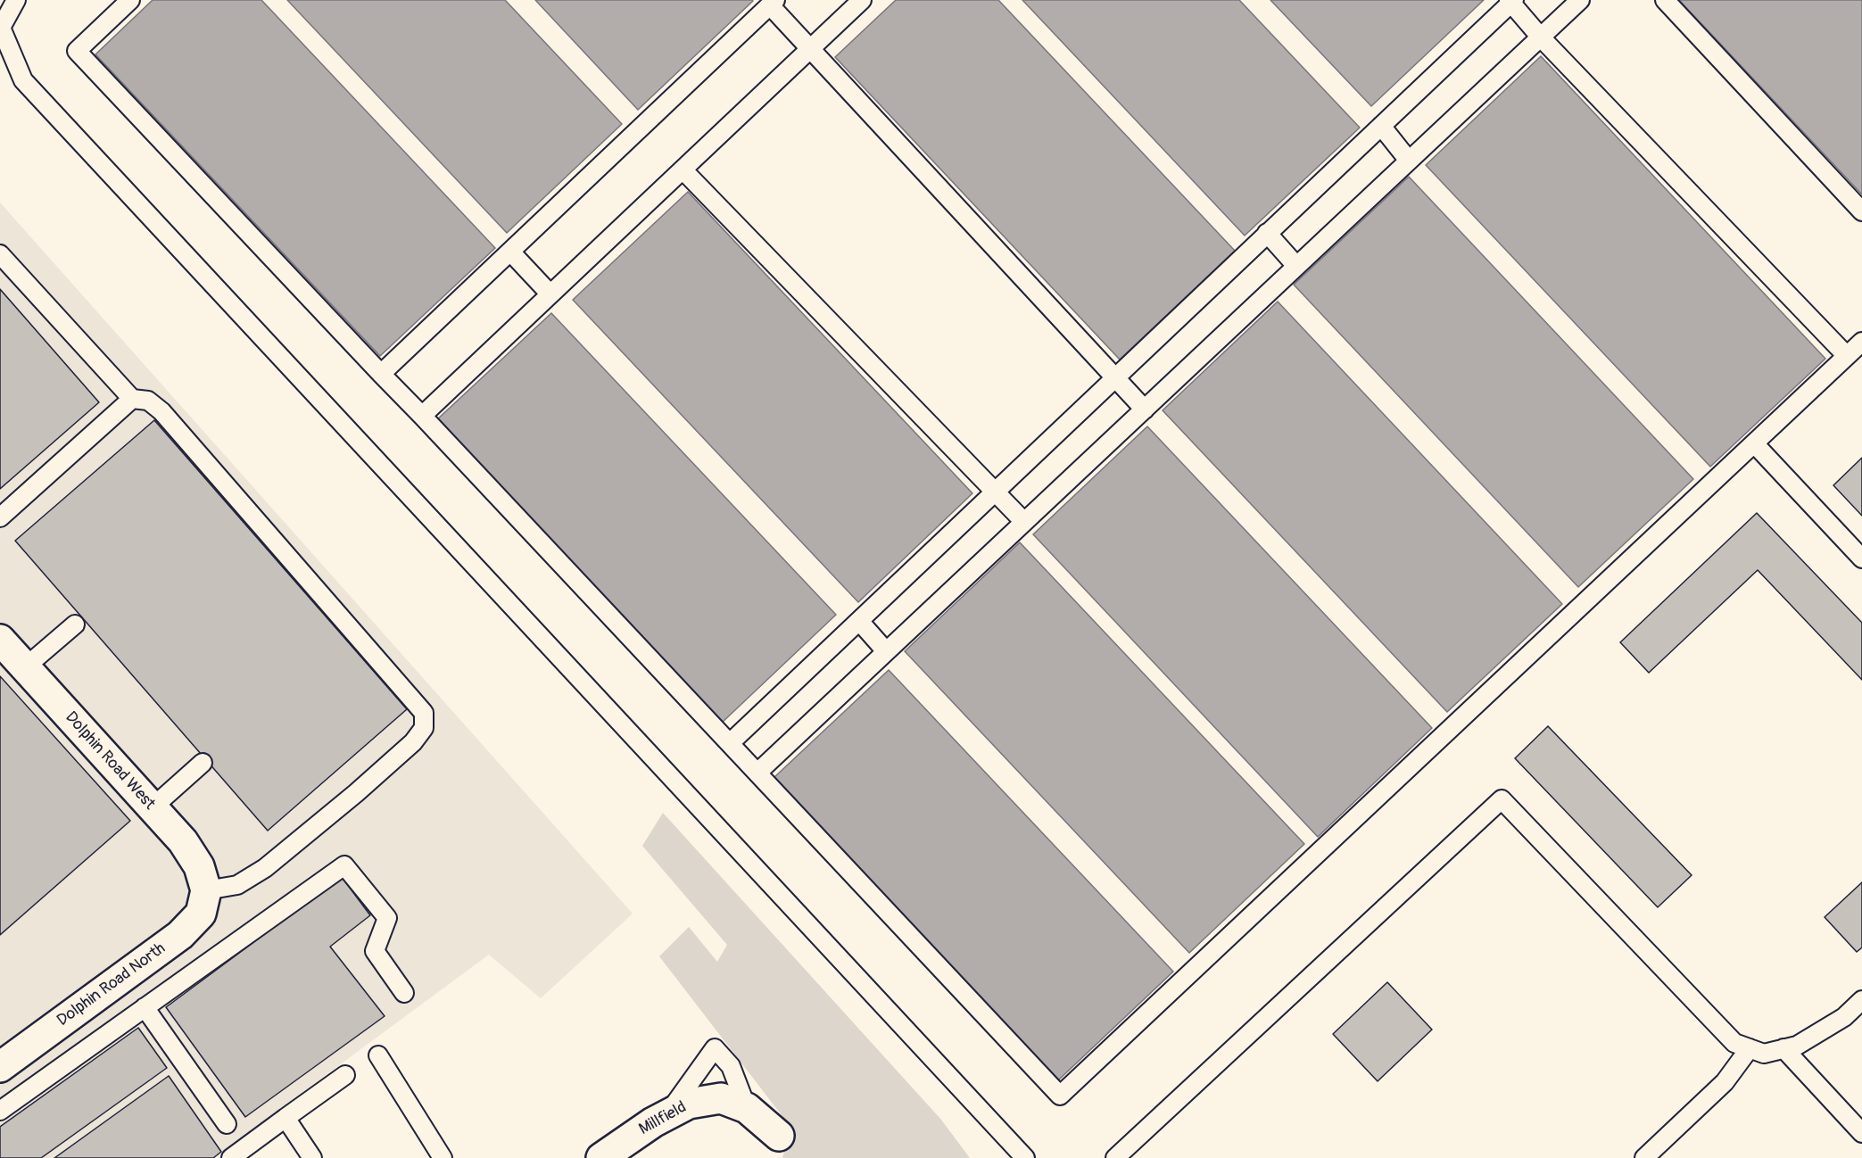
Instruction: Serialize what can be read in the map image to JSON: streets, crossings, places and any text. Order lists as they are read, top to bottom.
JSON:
{
  "streets": {
    "street": ["Dolphin Road West", "Dolphin Road North", "Millfield"]
  },
  "crossings": [
    ["Dolphin Road West", "Dolphin Road North"]
  ]
}
